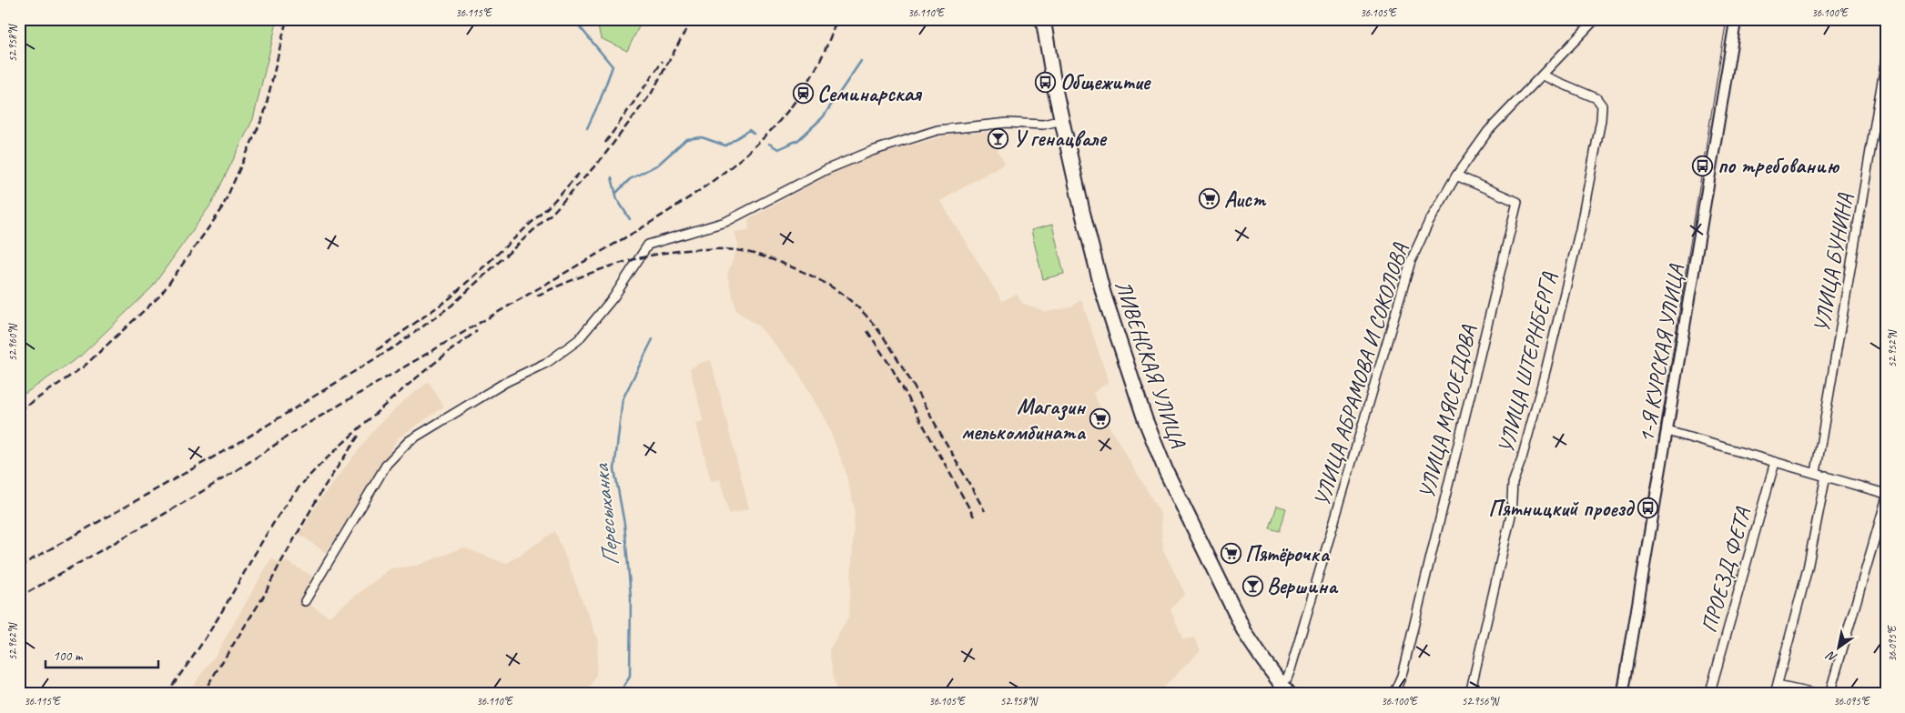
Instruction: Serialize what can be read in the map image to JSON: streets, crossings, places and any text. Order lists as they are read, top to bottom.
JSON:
{
  "streets": {
    "main road": ["ЛИВЕНСКАЯ УЛИЦА"],
    "street": [
      "УЛИЦА БУНИНА",
      "1-Я КУРСКАЯ УЛИЦА",
      "УЛИЦА ШТЕРНБЕРГА",
      "УЛИЦА АБРАМОВА И СОКОЛОВА",
      "УЛИЦА МЯСОЕДОВА",
      "ПРОЕЗД ФЕТА"
    ]
  },
  "crossings": [
    ["УЛИЦА ШТЕРНБЕРГА", "УЛИЦА АБРАМОВА И СОКОЛОВА"],
    ["ЛИВЕНСКАЯ УЛИЦА", "УЛИЦА АБРАМОВА И СОКОЛОВА"],
    ["УЛИЦА АБРАМОВА И СОКОЛОВА", "УЛИЦА МЯСОЕДОВА"]
  ],
  "water": ["Пересыханка"],
  "places": {
    "bus stop": ["Общежитие", "по требованию", "Пятницкий проезд"],
    "station": ["Семинарская"],
    "bar": ["У генацвале", "Вершина"],
    "supermarket": ["Аист", "Магазин мелькомбината", "Пятёрочка"]
  },
  "scale_bar": "100 m",
  "north": "bottom left",
  "coordinates": [
    "36.115°E",
    "36.110°E",
    "36.105°E",
    "36.100°E",
    "52.958°N",
    "52.960°N",
    "52.952°N",
    "52.962°N",
    "36.095°E",
    "52.956°N"
  ]
}
